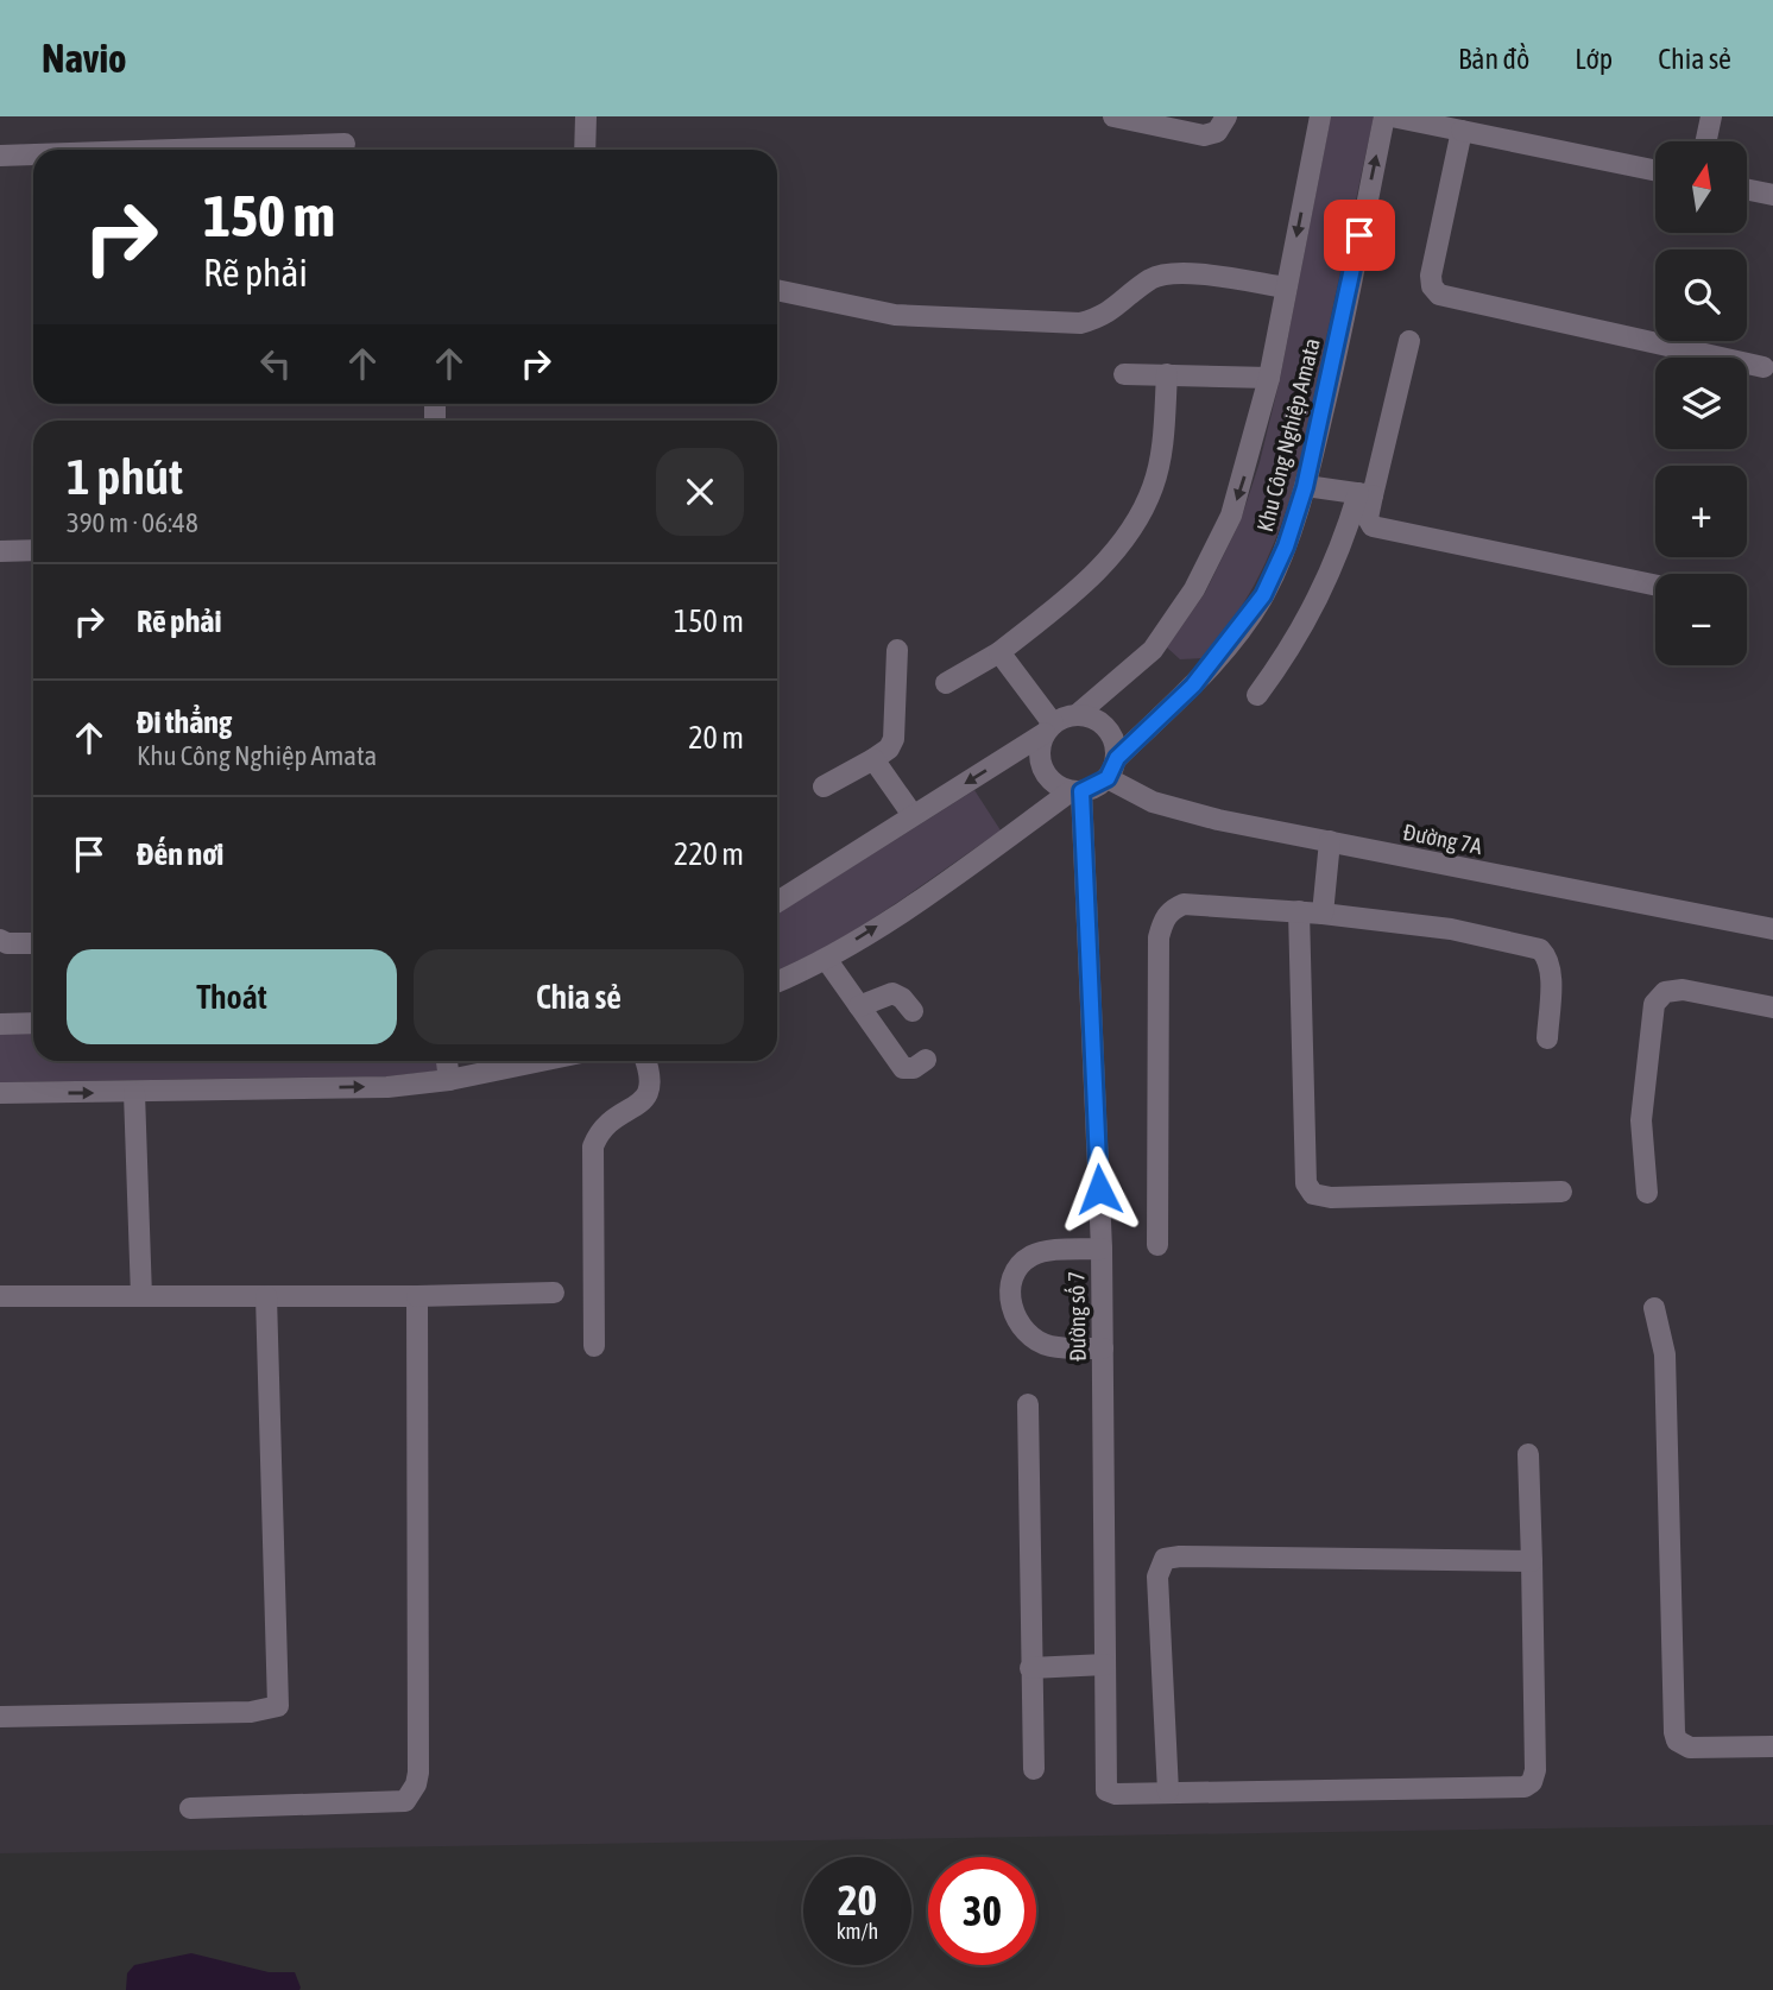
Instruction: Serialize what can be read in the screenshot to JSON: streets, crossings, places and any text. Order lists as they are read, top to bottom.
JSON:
{
  "streets": {
    "street": ["Khu Công Nghiệp Amata", "Đường 7A", "Đường số 7"]
  },
  "crossings": [
    ["Khu Công Nghiệp Amata", "Đường 7A"],
    ["Khu Công Nghiệp Amata", "Đường số 7"],
    ["Đường 7A", "Đường số 7"]
  ],
  "north": "top",
  "page": {
    "header": "Navio",
    "nav": ["Bản đồ", "Lớp", "Chia sẻ"],
    "map_buttons": ["+", "−"],
    "turn": ["150 m", "Rẽ phải"],
    "heading": ["1 phút", "390 m · 06:48"],
    "list": [
      {
        "name": "Rẽ phải",
        "value": "150 m"
      },
      {
        "name": "Đi thẳng",
        "note": "Khu Công Nghiệp Amata",
        "value": "20 m"
      },
      {
        "name": "Đến nơi",
        "value": "220 m"
      }
    ],
    "buttons": ["Thoát", "Chia sẻ"],
    "speed": "20 km/h",
    "limit": "30"
  }
}
